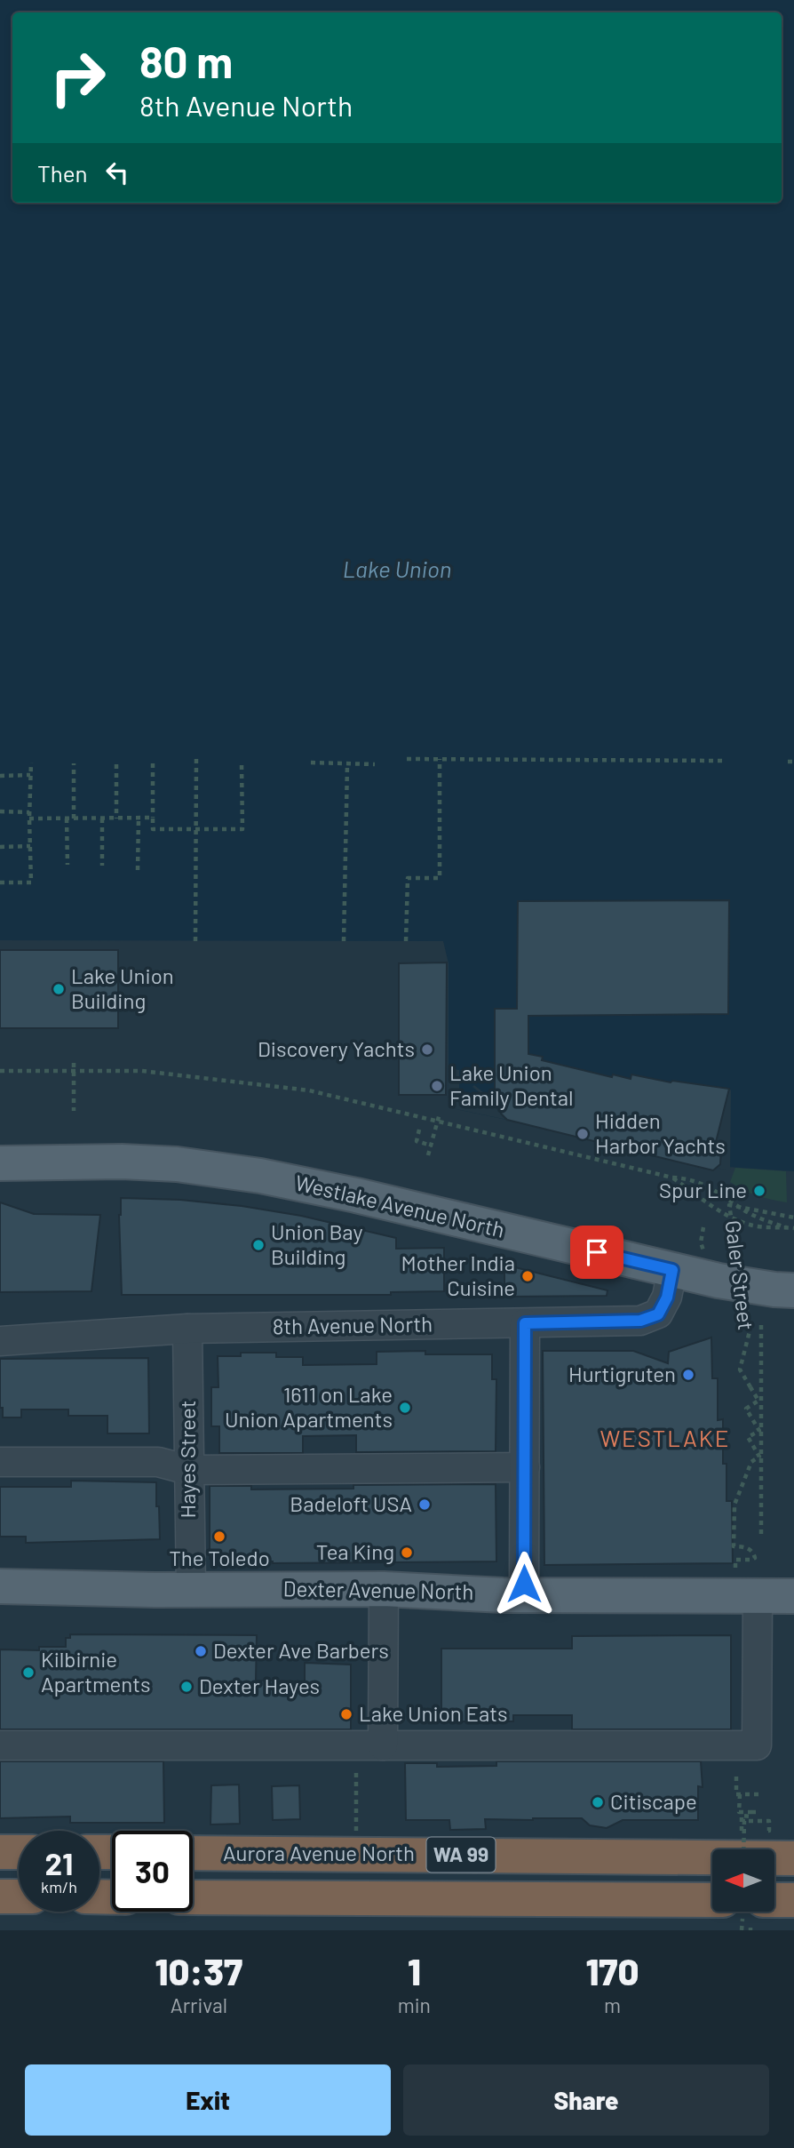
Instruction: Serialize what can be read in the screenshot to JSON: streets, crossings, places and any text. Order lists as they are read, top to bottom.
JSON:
{
  "streets": {
    "highway": ["Aurora Avenue North", "WA 99"],
    "main road": ["Westlake Avenue North", "Dexter Avenue North"],
    "street": ["8th Avenue North", "Hayes Street"],
    "path": ["Galer Street"]
  },
  "crossings": [
    ["Westlake Avenue North", "8th Avenue North"],
    ["8th Avenue North", "Hayes Street"],
    ["Hayes Street", "Dexter Avenue North"]
  ],
  "districts": ["WESTLAKE"],
  "water": ["Lake Union"],
  "places": [
    "Lake Union Building",
    "Discovery Yachts",
    "Lake Union Family Dental",
    "Hidden Harbor Yachts",
    "Spur Line",
    "Union Bay Building",
    "Mother India Cuisine",
    "Hurtigruten",
    "1611 on Lake Union Apartments",
    "Badeloft USA",
    "The Toledo",
    "Tea King",
    "Dexter Ave Barbers",
    "Kilbirnie Apartments",
    "Dexter Hayes",
    "Lake Union Eats",
    "Citiscape"
  ],
  "north": "left",
  "page": {
    "turn": ["80 m", "8th Avenue North"],
    "then": "Then",
    "speed": "21 km/h",
    "limit": "30",
    "eta": [
      "10:37",
      "Arrival",
      "1",
      "min",
      "170",
      "m"
    ],
    "buttons": ["Exit", "Share"]
  }
}
